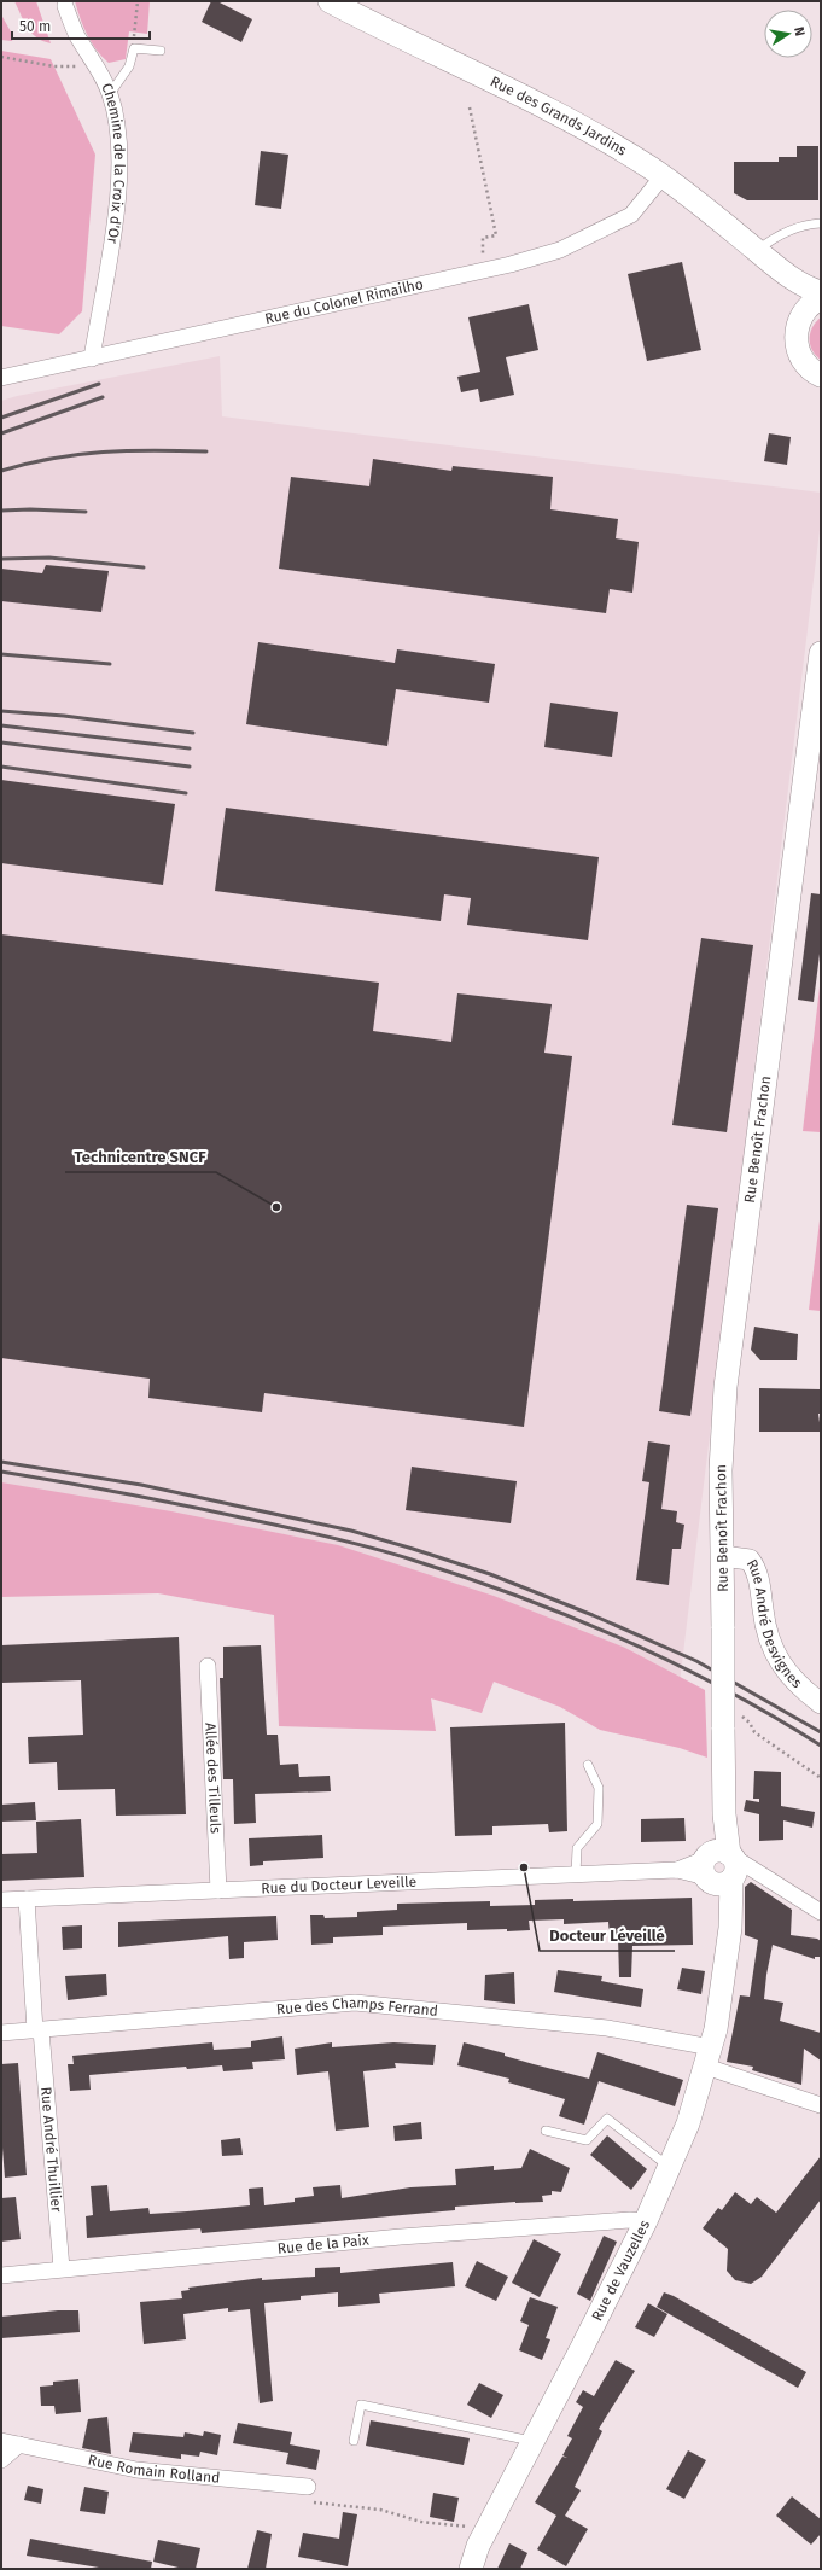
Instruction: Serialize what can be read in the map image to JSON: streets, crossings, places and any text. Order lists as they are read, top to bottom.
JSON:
{
  "streets": {
    "main road": ["Rue des Grands Jardins", "Rue Benoît Frachon", "Rue de Vauzelles"],
    "street": [
      "Chemine de la Croix d'Or",
      "Rue du Colonel Rimailho",
      "Rue André Desvignes",
      "Allée des Tilleuls",
      "Rue du Docteur Leveille",
      "Rue des Champs Ferrand",
      "Rue André Thuillier",
      "Rue de la Paix",
      "Rue Romain Rolland"
    ]
  },
  "crossings": [
    ["Rue des Grands Jardins", "Rue du Colonel Rimailho"],
    ["Chemine de la Croix d'Or", "Rue du Colonel Rimailho"],
    ["Rue Benoît Frachon", "Rue André Desvignes"],
    ["Rue Benoît Frachon", "Rue du Docteur Leveille"],
    ["Rue Benoît Frachon", "Rue de Vauzelles"],
    ["Allée des Tilleuls", "Rue du Docteur Leveille"],
    ["Rue du Docteur Leveille", "Rue André Thuillier"],
    ["Rue du Docteur Leveille", "Rue de Vauzelles"],
    ["Rue des Champs Ferrand", "Rue André Thuillier"],
    ["Rue des Champs Ferrand", "Rue de Vauzelles"],
    ["Rue André Thuillier", "Rue de la Paix"],
    ["Rue de la Paix", "Rue de Vauzelles"]
  ],
  "places": ["Technicentre SNCF", "Docteur Léveillé"],
  "scale_bar": "50 m",
  "north": "right"
}
